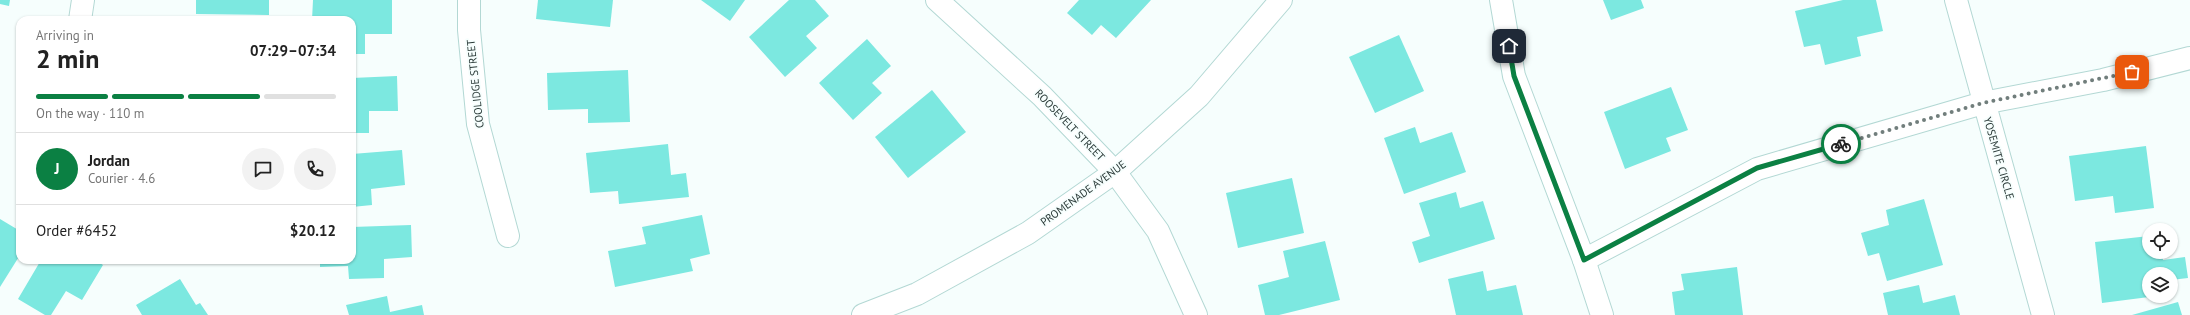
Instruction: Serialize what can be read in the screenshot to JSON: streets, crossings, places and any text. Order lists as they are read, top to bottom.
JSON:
{
  "streets": {
    "street": [
      "COOLIDGE STREET",
      "ROOSEVELT STREET",
      "YOSEMITE CIRCLE",
      "PROMENADE AVENUE"
    ]
  },
  "crossings": [
    ["ROOSEVELT STREET", "PROMENADE AVENUE"]
  ],
  "page": {
    "heading": ["2 min", "Arriving in", "07:29–07:34"],
    "panel": [
      "Jordan",
      "Courier · 4.6",
      "Order #6452",
      "$20.12"
    ],
    "bar": "On the way · 110 m",
    "round": "J"
  }
}
